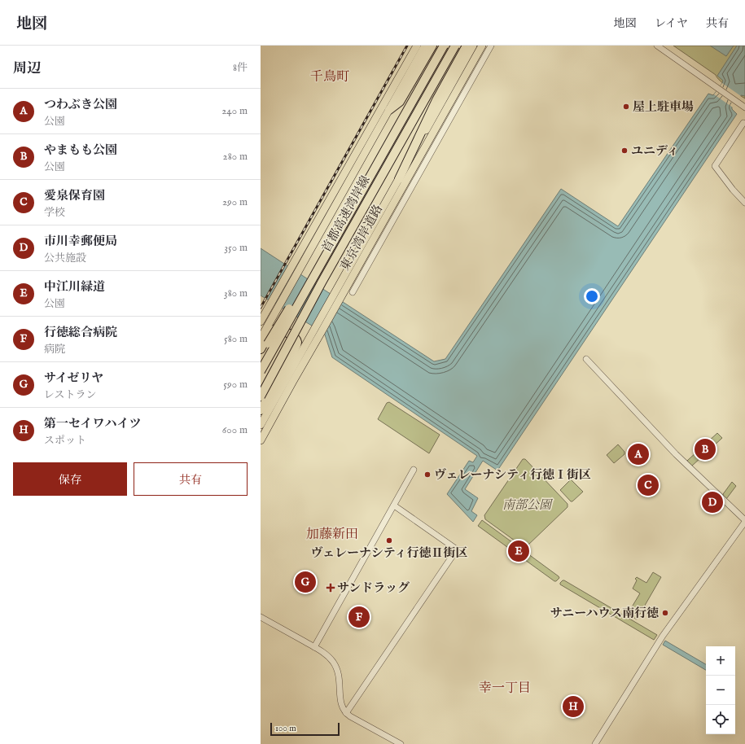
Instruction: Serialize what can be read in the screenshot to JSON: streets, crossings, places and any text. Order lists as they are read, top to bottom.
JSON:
{
  "streets": {
    "highway": ["首都高速湾岸線", "東京湾岸道路"]
  },
  "districts": ["千鳥町", "加藤新田", "幸一丁目"],
  "parks": ["南部公園"],
  "places": {
    "other": [
      "屋上駐車場",
      "ユニディ",
      "ヴェレーナシティ行徳Ⅰ街区",
      "ヴェレーナシティ行徳Ⅱ街区",
      "サニーハウス南行徳"
    ],
    "health": ["サンドラッグ"]
  },
  "scale_bar": "100 m",
  "page": {
    "header": "地図",
    "nav": ["地図", "レイヤ", "共有"],
    "heading": ["周辺", "8件"],
    "list": [
      {
        "mark": "A",
        "name": "つわぶき公園",
        "note": "公園",
        "value": "240 m"
      },
      {
        "mark": "B",
        "name": "やまもも公園",
        "note": "公園",
        "value": "280 m"
      },
      {
        "mark": "C",
        "name": "愛泉保育園",
        "note": "学校",
        "value": "290 m"
      },
      {
        "mark": "D",
        "name": "市川幸郵便局",
        "note": "公共施設",
        "value": "350 m"
      },
      {
        "mark": "E",
        "name": "中江川緑道",
        "note": "公園",
        "value": "380 m"
      },
      {
        "mark": "F",
        "name": "行徳総合病院",
        "note": "病院",
        "value": "580 m"
      },
      {
        "mark": "G",
        "name": "サイゼリヤ",
        "note": "レストラン",
        "value": "590 m"
      },
      {
        "mark": "H",
        "name": "第一セイワハイツ",
        "note": "スポット",
        "value": "600 m"
      }
    ],
    "pins": [
      "B",
      "A",
      "C",
      "D",
      "E",
      "G",
      "F",
      "H"
    ],
    "buttons": ["保存", "共有"],
    "map_buttons": ["+", "−"],
    "scale": "100 m"
  }
}
